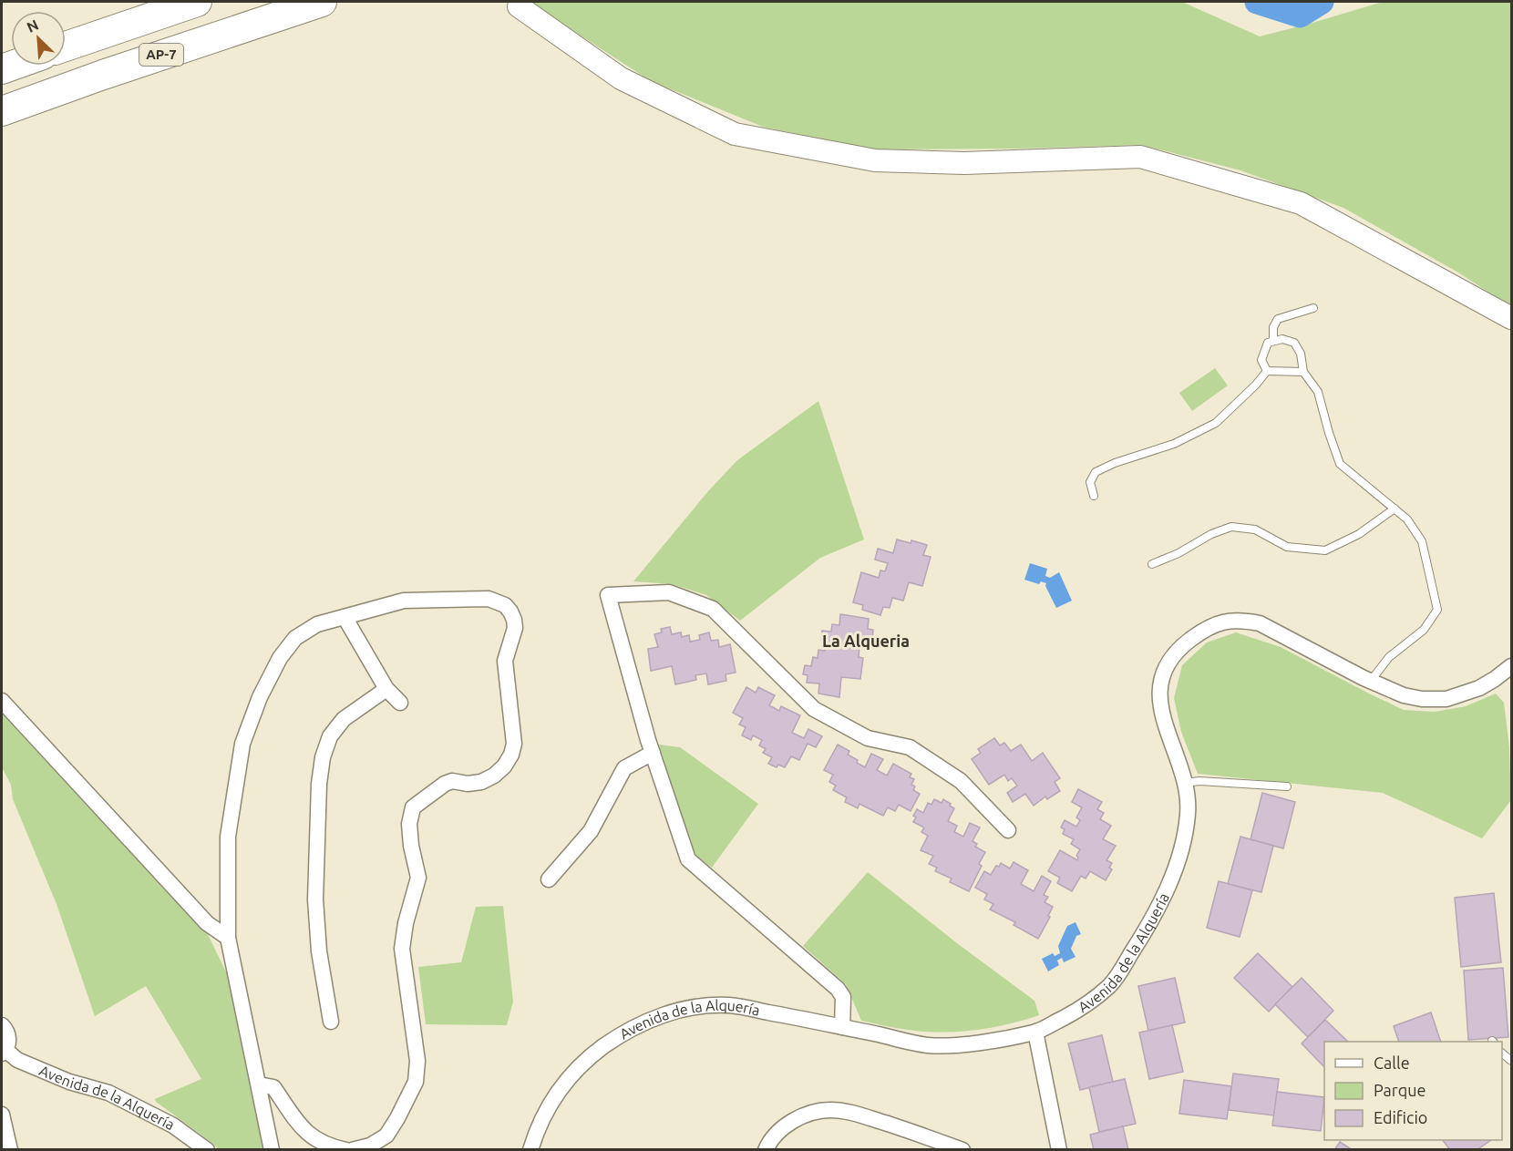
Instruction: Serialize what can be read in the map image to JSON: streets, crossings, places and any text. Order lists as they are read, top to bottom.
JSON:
{
  "streets": {
    "highway": ["AP-7"],
    "street": ["Avenida de la Alquería"]
  },
  "districts": ["La Alqueria"],
  "legend": ["Calle", "Parque", "Edificio"],
  "north": "top left"
}
